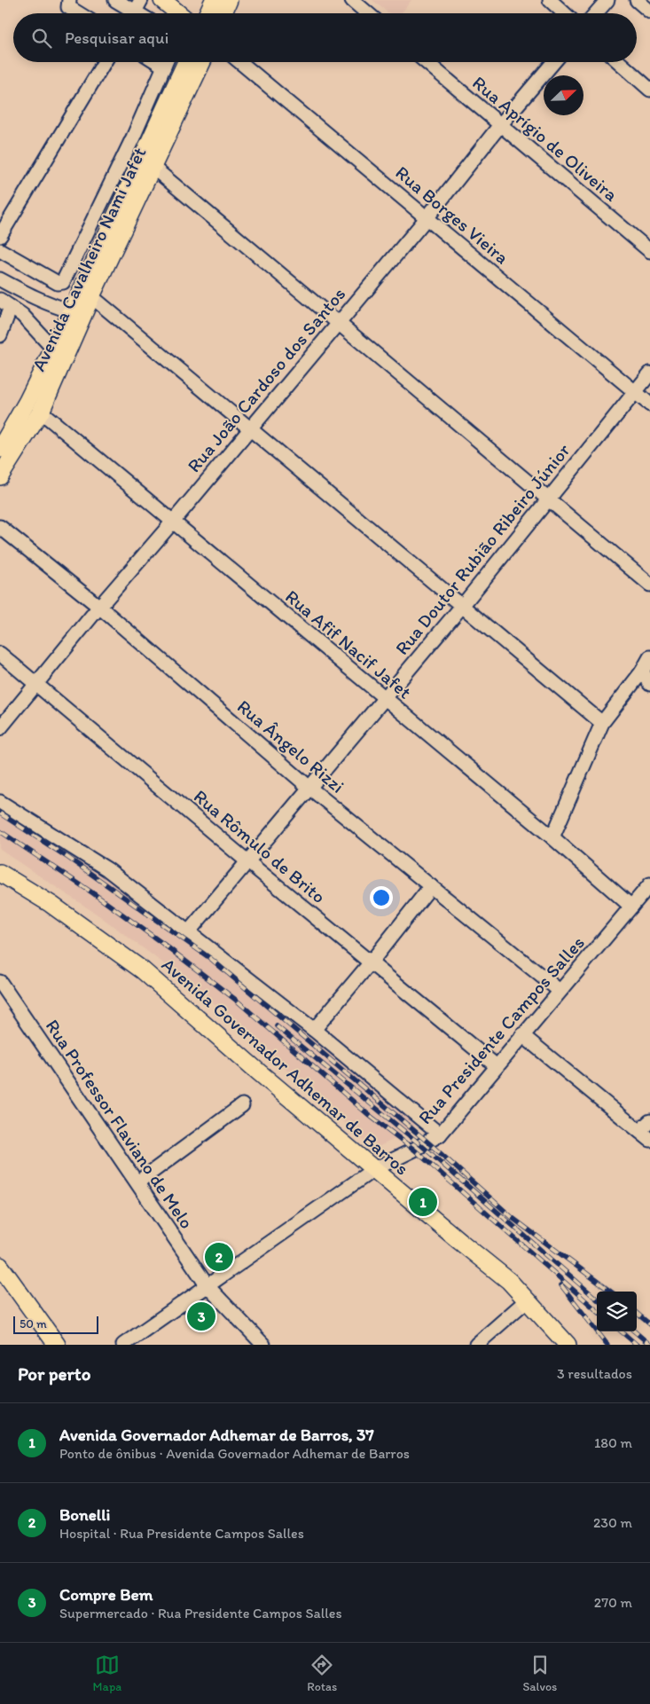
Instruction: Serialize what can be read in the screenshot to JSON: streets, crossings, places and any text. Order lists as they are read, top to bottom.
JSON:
{
  "streets": {
    "main road": ["Avenida Cavalheiro Nami Jafet", "Avenida Governador Adhemar de Barros"],
    "street": [
      "Rua Aprígio de Oliveira",
      "Rua Borges Vieira",
      "Rua João Cardoso dos Santos",
      "Rua Doutor Rubião Ribeiro Júnior",
      "Rua Afif Nacif Jafet",
      "Rua Ângelo Rizzi",
      "Rua Rômulo de Brito",
      "Rua Presidente Campos Salles",
      "Rua Professor Flaviano de Melo"
    ]
  },
  "crossings": [
    ["Rua Aprígio de Oliveira", "Rua João Cardoso dos Santos"],
    ["Rua Borges Vieira", "Rua João Cardoso dos Santos"],
    ["Rua Borges Vieira", "Rua Doutor Rubião Ribeiro Júnior"],
    ["Avenida Cavalheiro Nami Jafet", "Rua Afif Nacif Jafet"],
    ["Rua João Cardoso dos Santos", "Rua Afif Nacif Jafet"],
    ["Rua João Cardoso dos Santos", "Rua Ângelo Rizzi"],
    ["Rua João Cardoso dos Santos", "Rua Rômulo de Brito"],
    ["Rua Doutor Rubião Ribeiro Júnior", "Rua Afif Nacif Jafet"],
    ["Rua Doutor Rubião Ribeiro Júnior", "Rua Ângelo Rizzi"],
    ["Rua Doutor Rubião Ribeiro Júnior", "Rua Rômulo de Brito"],
    ["Rua Afif Nacif Jafet", "Rua Presidente Campos Salles"],
    ["Rua Ângelo Rizzi", "Rua Presidente Campos Salles"],
    ["Rua Rômulo de Brito", "Rua Presidente Campos Salles"],
    ["Rua Presidente Campos Salles", "Avenida Governador Adhemar de Barros"],
    ["Rua Presidente Campos Salles", "Rua Professor Flaviano de Melo"]
  ],
  "scale_bar": "50 m",
  "north": "top right",
  "page": {
    "search": "Pesquisar aqui",
    "pins": ["1", "2", "3"],
    "scale": "50 m",
    "heading": ["Por perto", "3 resultados"],
    "list": [
      {
        "mark": "1",
        "name": "Avenida Governador Adhemar de Barros, 37",
        "note": "Ponto de ônibus · Avenida Governador Adhemar de Barros",
        "value": "180 m"
      },
      {
        "mark": "2",
        "name": "Bonelli",
        "note": "Hospital · Rua Presidente Campos Salles",
        "value": "230 m"
      },
      {
        "mark": "3",
        "name": "Compre Bem",
        "note": "Supermercado · Rua Presidente Campos Salles",
        "value": "270 m"
      }
    ],
    "nav": ["Mapa", "Rotas", "Salvos"]
  }
}
